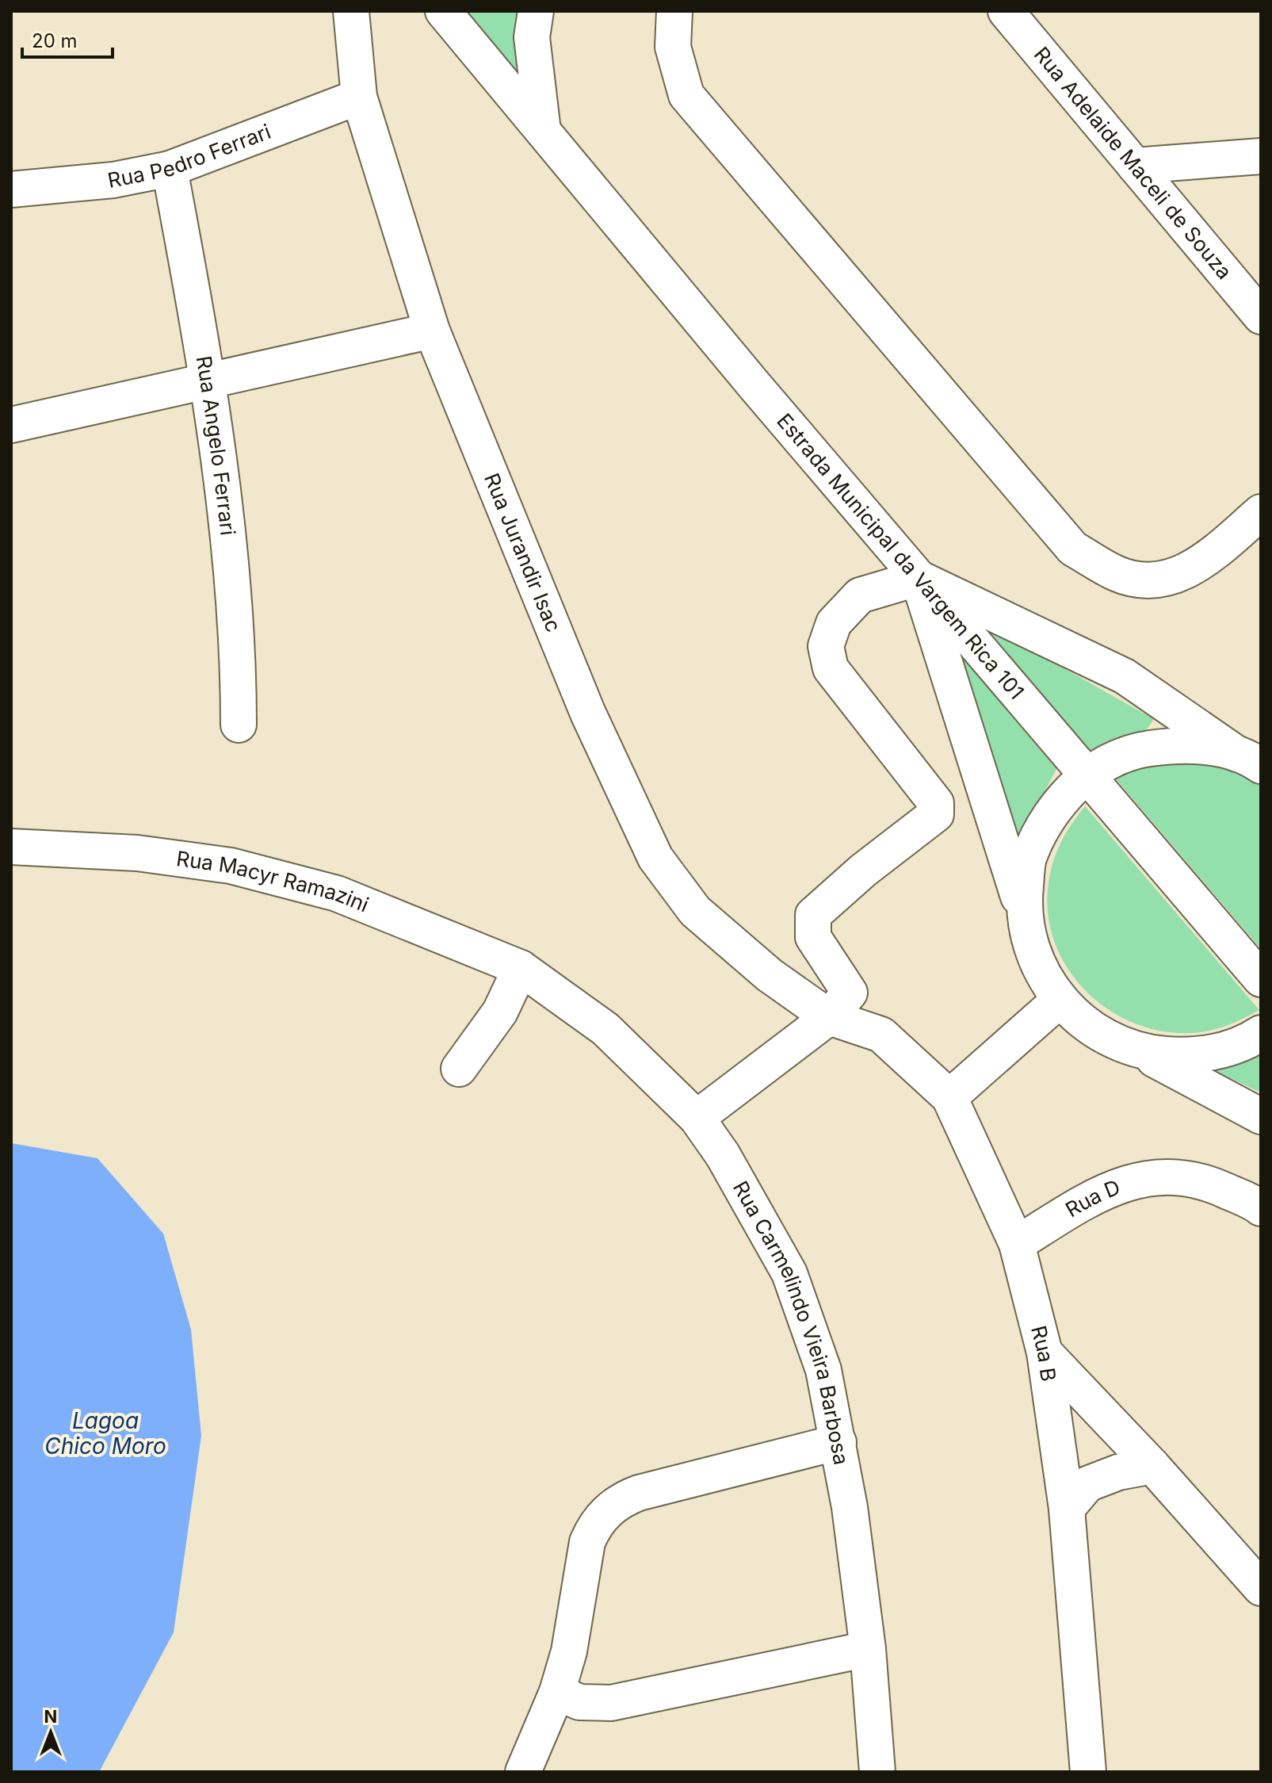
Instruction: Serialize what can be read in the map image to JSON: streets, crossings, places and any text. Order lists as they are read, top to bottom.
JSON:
{
  "streets": {
    "street": [
      "Rua Pedro Ferrari",
      "Rua Adelaide Maceli de Souza",
      "Rua Angelo Ferrari",
      "Rua Jurandir Isac",
      "Estrada Municipal da Vargem Rica 101",
      "Rua Macyr Ramazini",
      "Rua D",
      "Rua Carmelindo Vieira Barbosa",
      "Rua B"
    ]
  },
  "crossings": [
    ["Rua Pedro Ferrari", "Rua Angelo Ferrari"],
    ["Rua Pedro Ferrari", "Rua Jurandir Isac"],
    ["Rua Jurandir Isac", "Rua B"],
    ["Rua Macyr Ramazini", "Rua Carmelindo Vieira Barbosa"],
    ["Rua D", "Rua B"]
  ],
  "water": ["Lagoa Chico Moro"],
  "scale_bar": "20 m",
  "north": "top"
}
